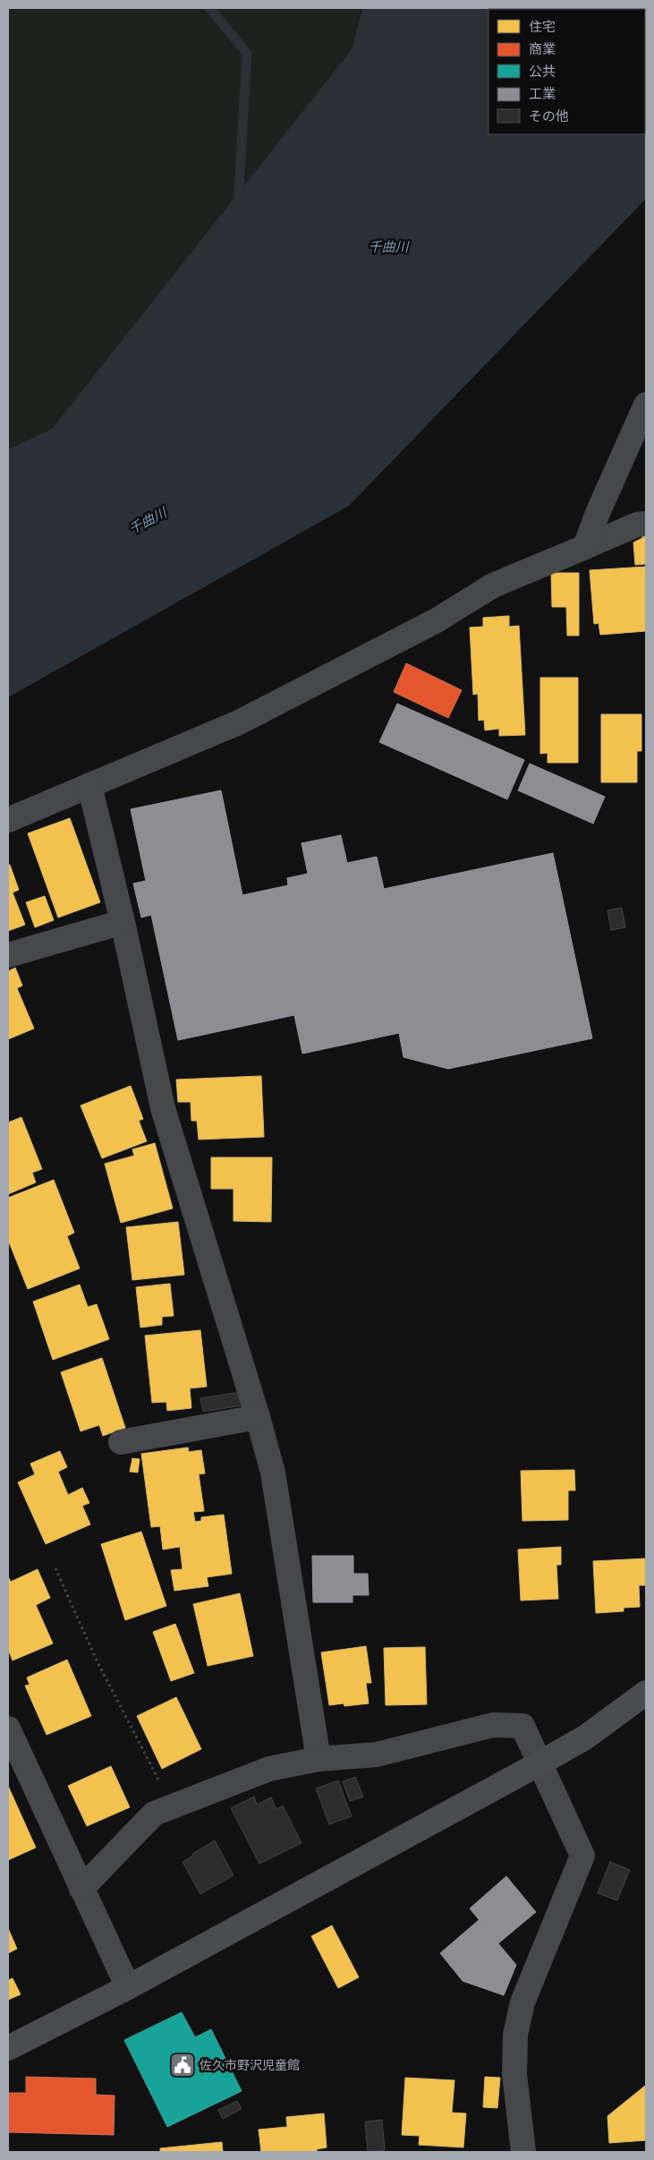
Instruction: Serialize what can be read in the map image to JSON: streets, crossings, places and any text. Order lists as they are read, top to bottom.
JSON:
{
  "water": ["千曲川"],
  "places": {
    "public building": ["佐久市野沢児童館"]
  },
  "legend": [
    "住宅",
    "商業",
    "公共",
    "工業",
    "その他"
  ]
}
